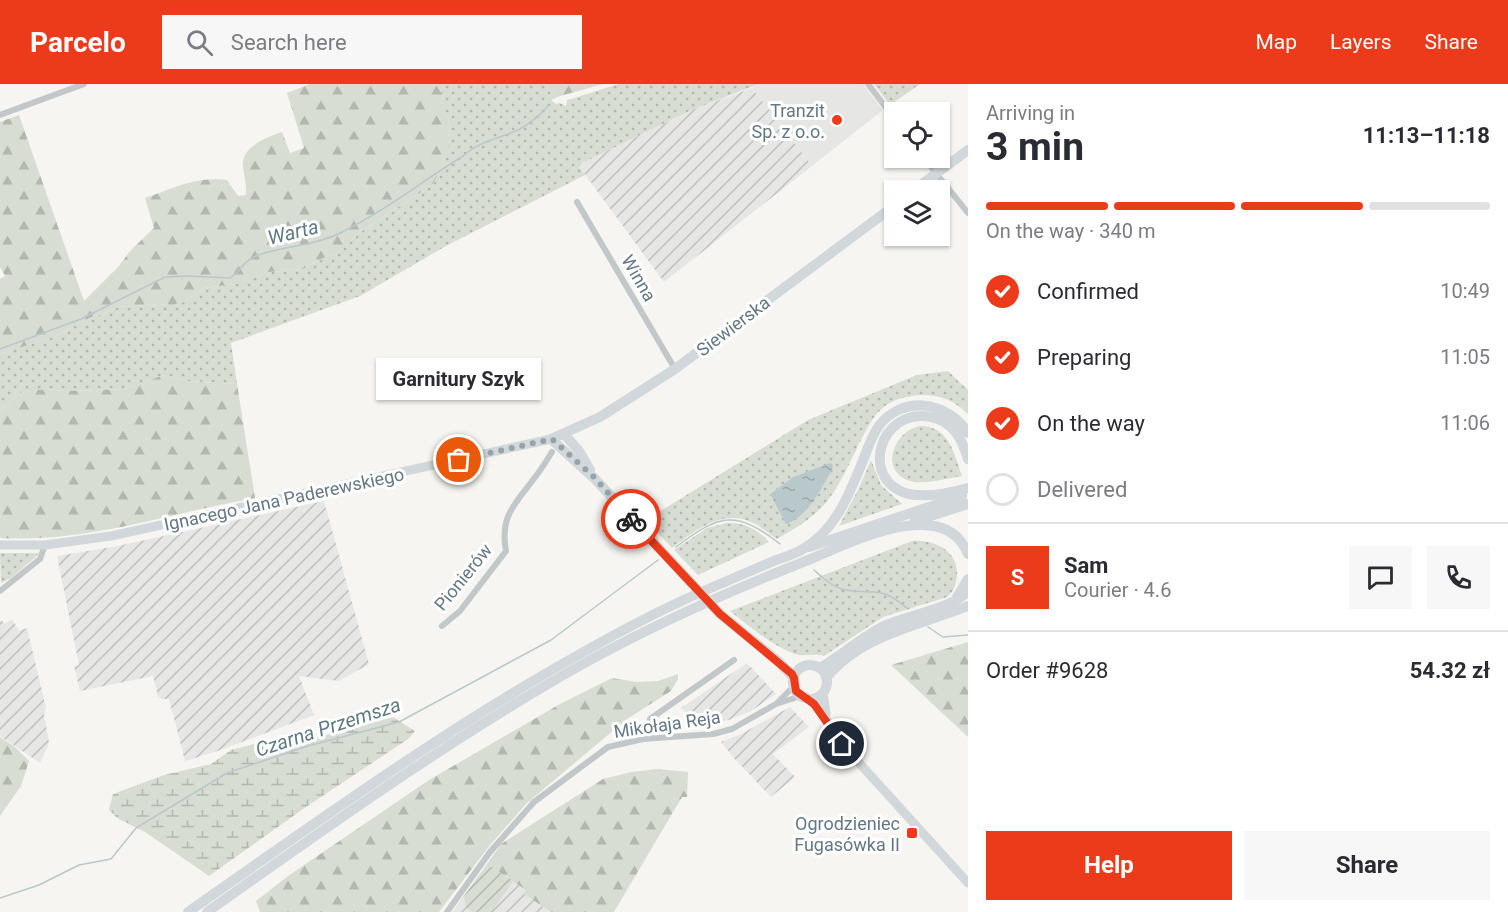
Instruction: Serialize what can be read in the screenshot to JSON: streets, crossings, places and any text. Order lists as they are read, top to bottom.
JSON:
{
  "streets": {
    "main road": ["Siewierska", "Ignacego Jana Paderewskiego"],
    "street": ["Winna", "Pionierów", "Mikołaja Reja"]
  },
  "crossings": [
    ["Winna", "Siewierska"],
    ["Siewierska", "Ignacego Jana Paderewskiego"]
  ],
  "water": ["Warta", "Czarna Przemsza"],
  "places": {
    "other": ["Tranzit Sp. z o.o.", "Garnitury Szyk"],
    "transit": ["Ogrodzieniec Fugasówka II"]
  },
  "page": {
    "header": "Parcelo",
    "search": "Search here",
    "nav": ["Map", "Layers", "Share"],
    "heading": ["3 min", "Arriving in", "11:13–11:18"],
    "panel": [
      "Sam",
      "Courier · 4.6",
      "Order #9628",
      "54.32 zł"
    ],
    "bar": "On the way · 340 m",
    "list": [
      ["Confirmed", "10:49"],
      ["Preparing", "11:05"],
      ["On the way", "11:06"],
      "Delivered"
    ],
    "bubble": "Garnitury Szyk",
    "round": "S",
    "buttons": ["Help", "Share"]
  }
}
